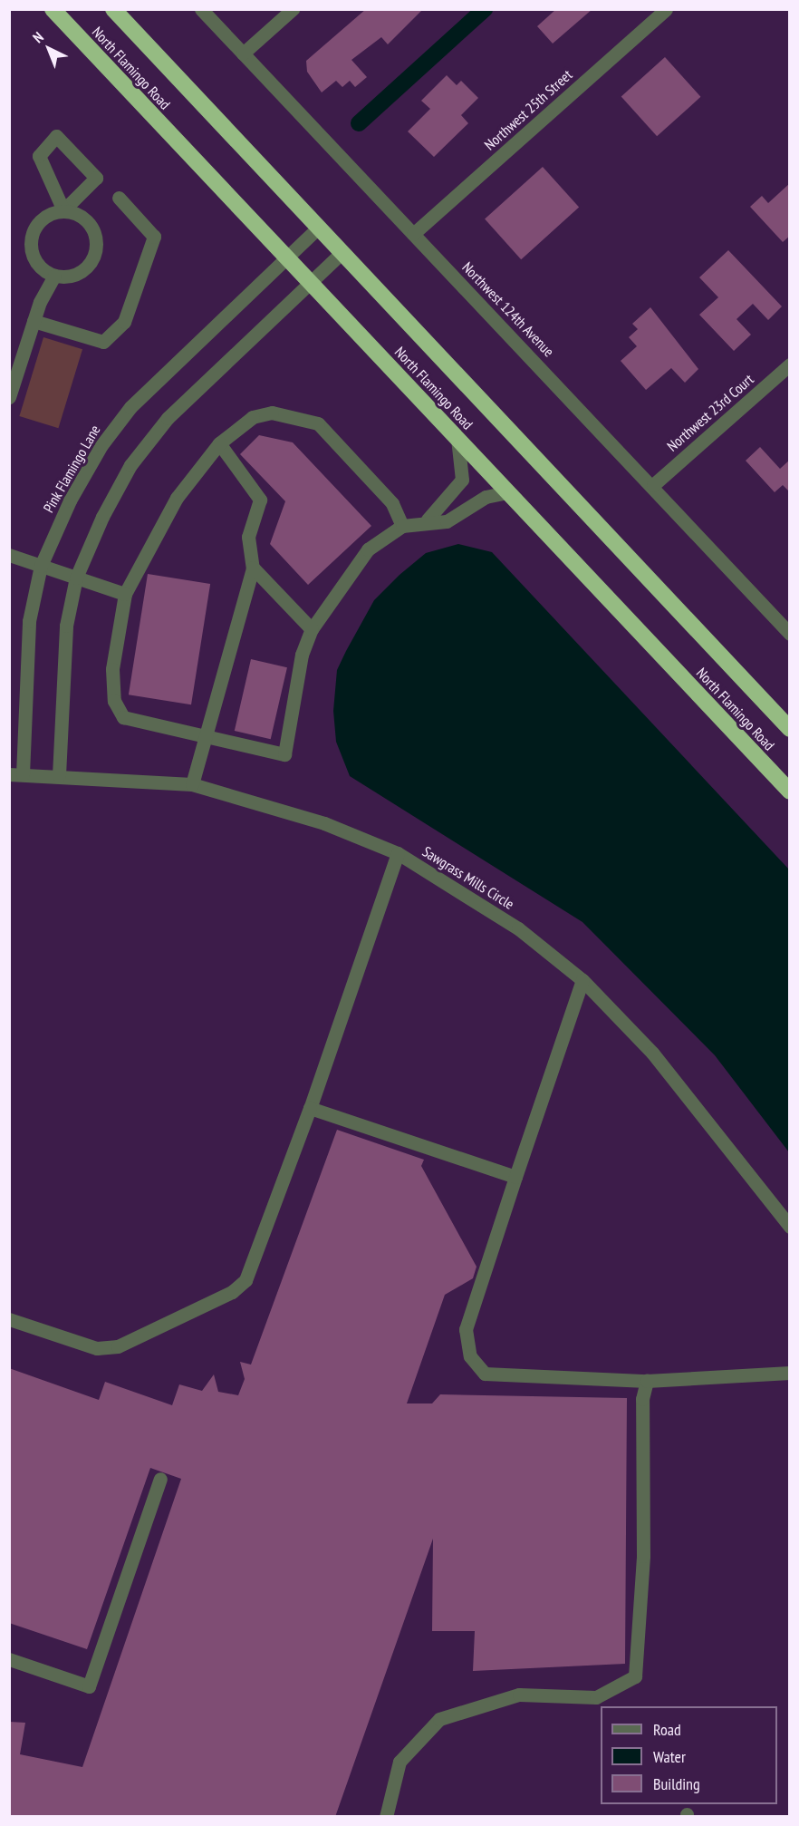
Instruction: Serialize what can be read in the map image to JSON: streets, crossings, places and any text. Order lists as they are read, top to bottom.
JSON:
{
  "streets": {
    "highway": ["North Flamingo Road"],
    "street": [
      "Northwest 25th Street",
      "Northwest 124th Avenue",
      "Northwest 23rd Court",
      "Pink Flamingo Lane",
      "Sawgrass Mills Circle"
    ]
  },
  "crossings": [
    ["North Flamingo Road", "Pink Flamingo Lane"],
    ["Northwest 25th Street", "Northwest 124th Avenue"],
    ["Northwest 124th Avenue", "Northwest 23rd Court"],
    ["Pink Flamingo Lane", "Sawgrass Mills Circle"]
  ],
  "legend": ["Road", "Water", "Building"],
  "north": "top left"
}
